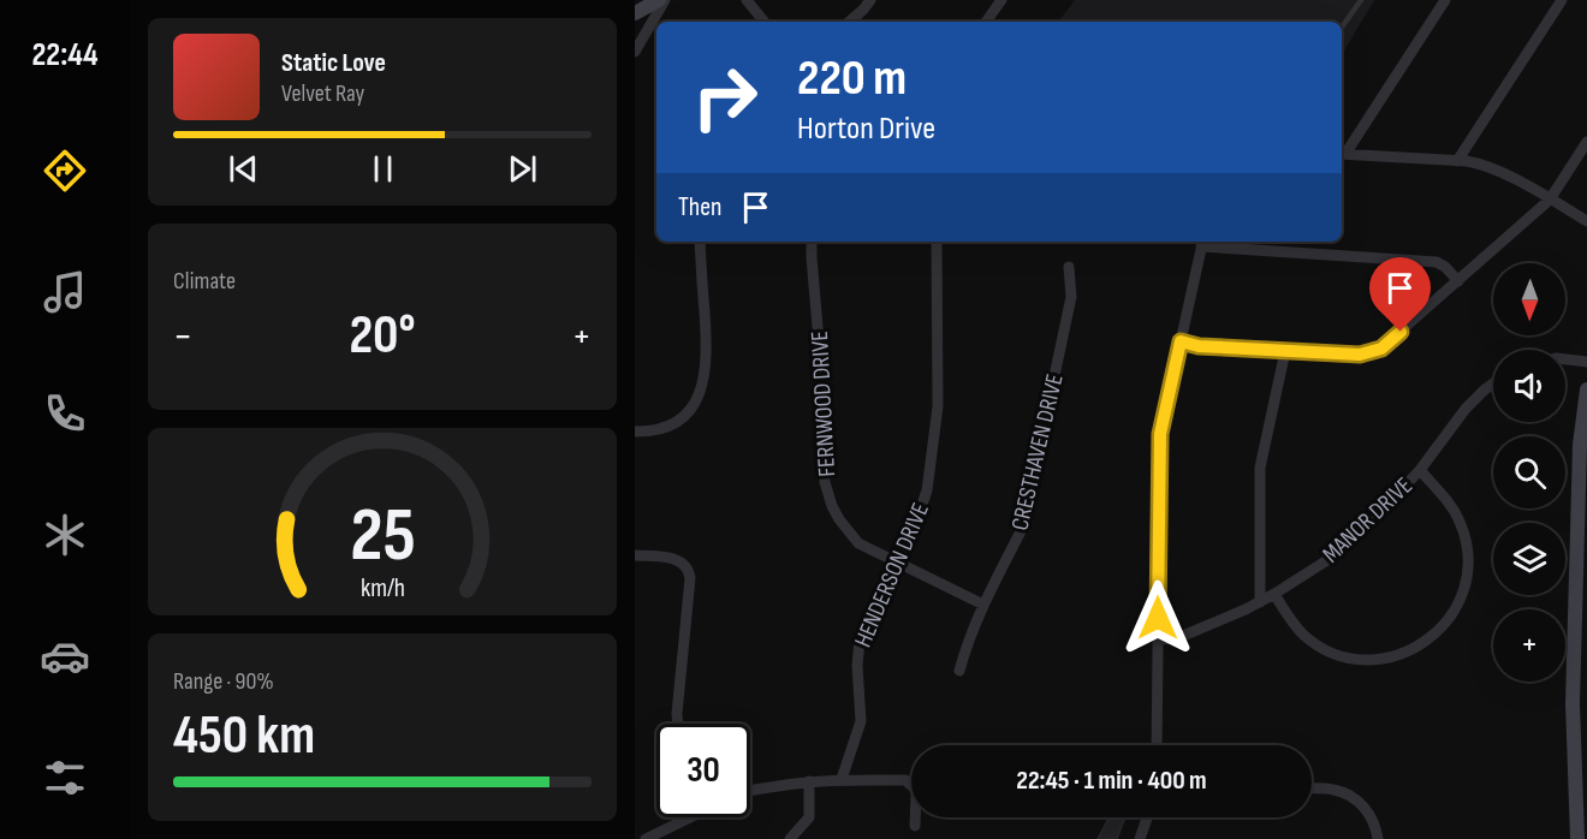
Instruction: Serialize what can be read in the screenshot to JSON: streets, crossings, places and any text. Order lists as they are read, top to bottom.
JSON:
{
  "streets": {
    "street": [
      "FERNWOOD DRIVE",
      "CRESTHAVEN DRIVE",
      "MANOR DRIVE",
      "HENDERSON DRIVE"
    ]
  },
  "crossings": [
    ["FERNWOOD DRIVE", "CRESTHAVEN DRIVE"],
    ["FERNWOOD DRIVE", "HENDERSON DRIVE"]
  ],
  "north": "bottom",
  "page": {
    "tabs": "22:44",
    "turn": ["220 m", "Horton Drive"],
    "song": ["Static Love", "Velvet Ray"],
    "then": "Then",
    "tile": [
      "Climate",
      ["Range · 90%", "450 km"]
    ],
    "map_buttons": "+",
    "heat": ["−", "20°", "+"],
    "limit": "30",
    "trip": "22:45 · 1 min · 400 m",
    "gauge": ["25", "km/h"]
  }
}
